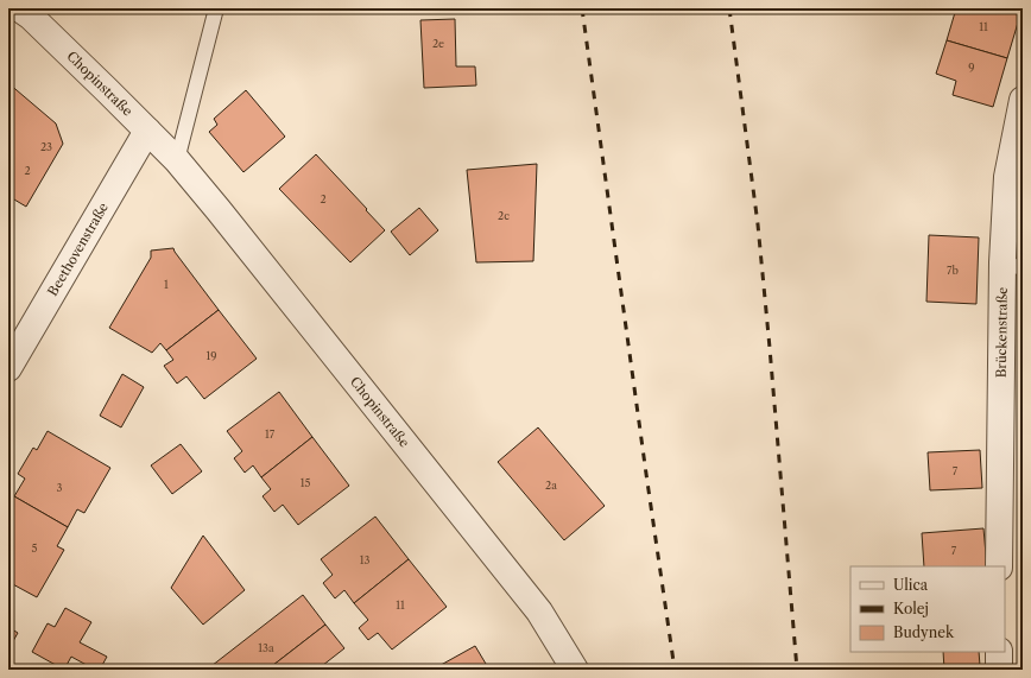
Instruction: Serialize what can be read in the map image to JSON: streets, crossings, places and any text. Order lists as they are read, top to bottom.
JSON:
{
  "streets": {
    "street": ["Chopinstraße", "Beethovenstraße", "Brückenstraße"]
  },
  "crossings": [
    ["Chopinstraße", "Beethovenstraße"]
  ],
  "house_numbers": [
    "11",
    "2e",
    "9",
    "23",
    "2",
    "2",
    "2c",
    "7b",
    "1",
    "19",
    "17",
    "7",
    "15",
    "2a",
    "3",
    "5",
    "7",
    "13",
    "11",
    "13a"
  ],
  "legend": ["Ulica", "Kolej", "Budynek"]
}
